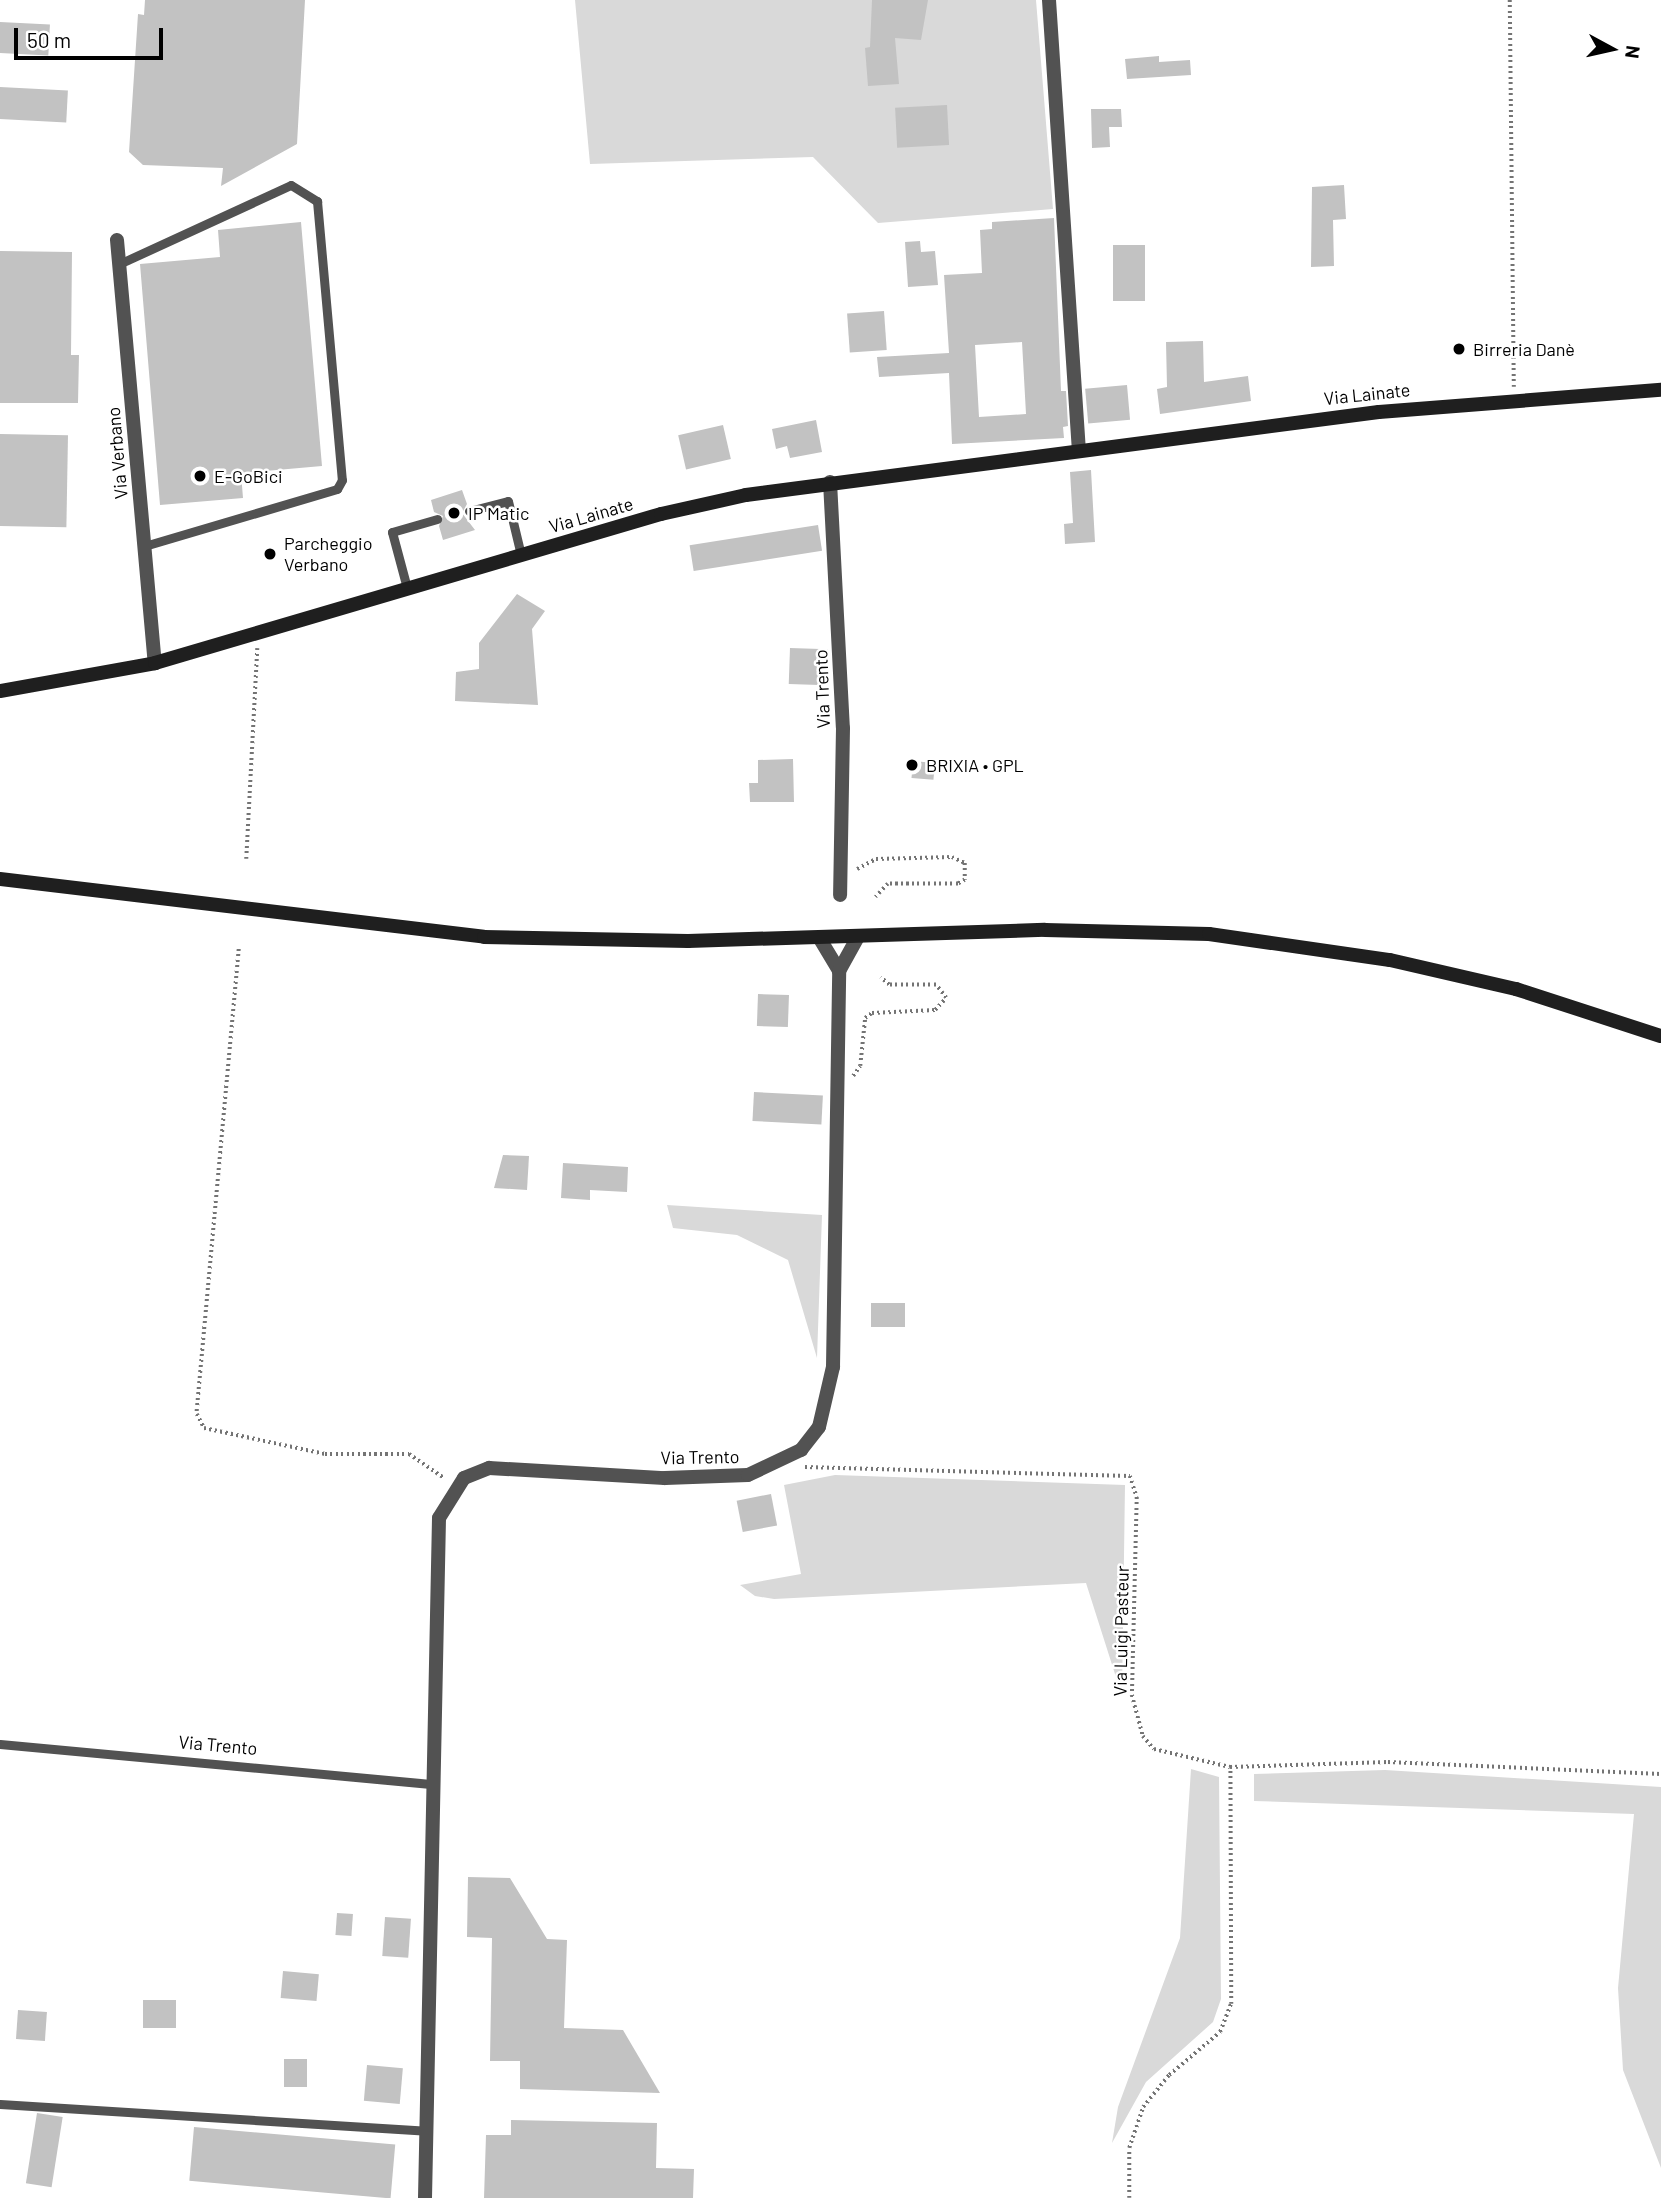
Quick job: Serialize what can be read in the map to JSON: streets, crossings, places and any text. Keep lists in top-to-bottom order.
{
  "streets": {
    "main road": ["Via Lainate"],
    "street": ["Via Verbano", "Via Trento"],
    "path": ["Via Luigi Pasteur"]
  },
  "crossings": [
    ["Via Lainate", "Via Verbano"],
    ["Via Lainate", "Via Trento"],
    ["Via Trento", "Via Luigi Pasteur"]
  ],
  "places": [
    "Birreria Danè",
    "E-GoBici",
    "IP Matic",
    "Parcheggio Verbano",
    "BRIXIA • GPL"
  ],
  "scale_bar": "50 m",
  "north": "right"
}
